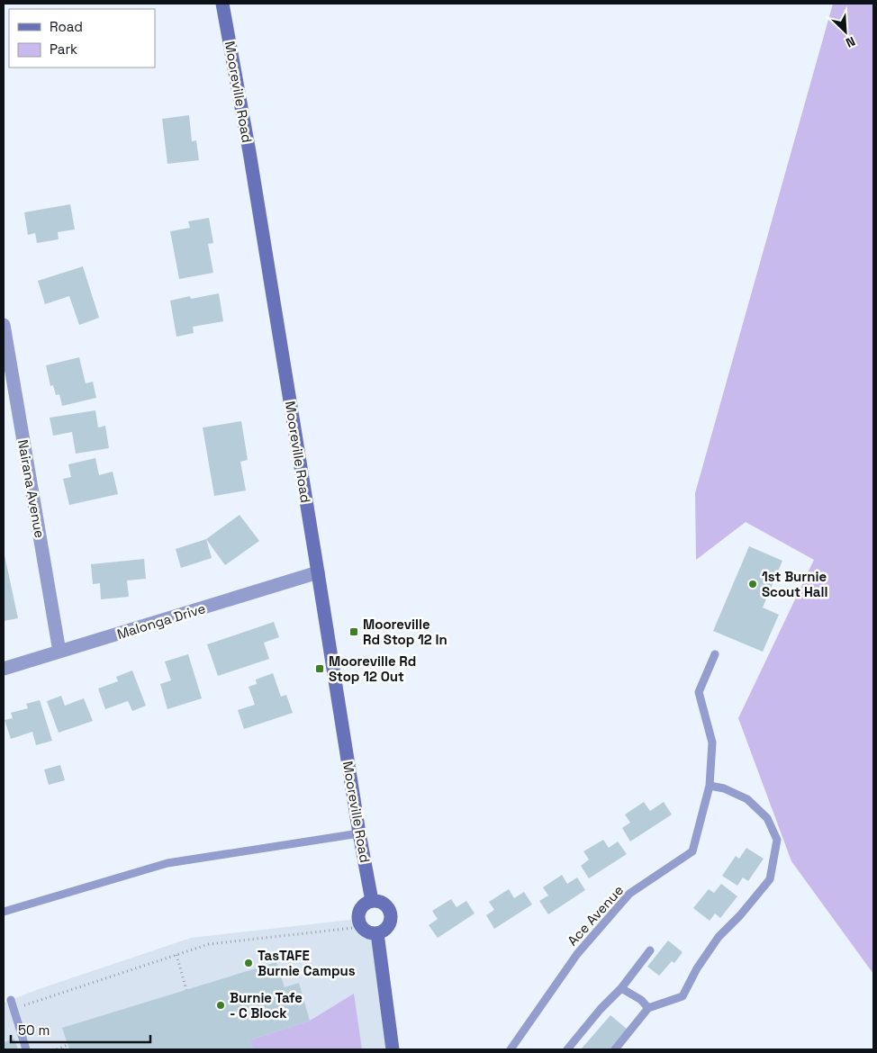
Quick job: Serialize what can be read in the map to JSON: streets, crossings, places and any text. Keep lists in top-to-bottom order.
{
  "streets": {
    "main road": ["Mooreville Road"],
    "street": ["Nairana Avenue", "Malonga Drive"],
    "lane": ["Ace Avenue"]
  },
  "crossings": [
    ["Mooreville Road", "Malonga Drive"],
    ["Nairana Avenue", "Malonga Drive"]
  ],
  "places": {
    "other": ["1st Burnie Scout Hall", "TasTAFE Burnie Campus", "Burnie Tafe - C Block"],
    "transit": ["Mooreville Rd Stop 12 In", "Mooreville Rd Stop 12 Out"]
  },
  "legend": ["Road", "Park"],
  "scale_bar": "50 m",
  "north": "bottom right"
}
